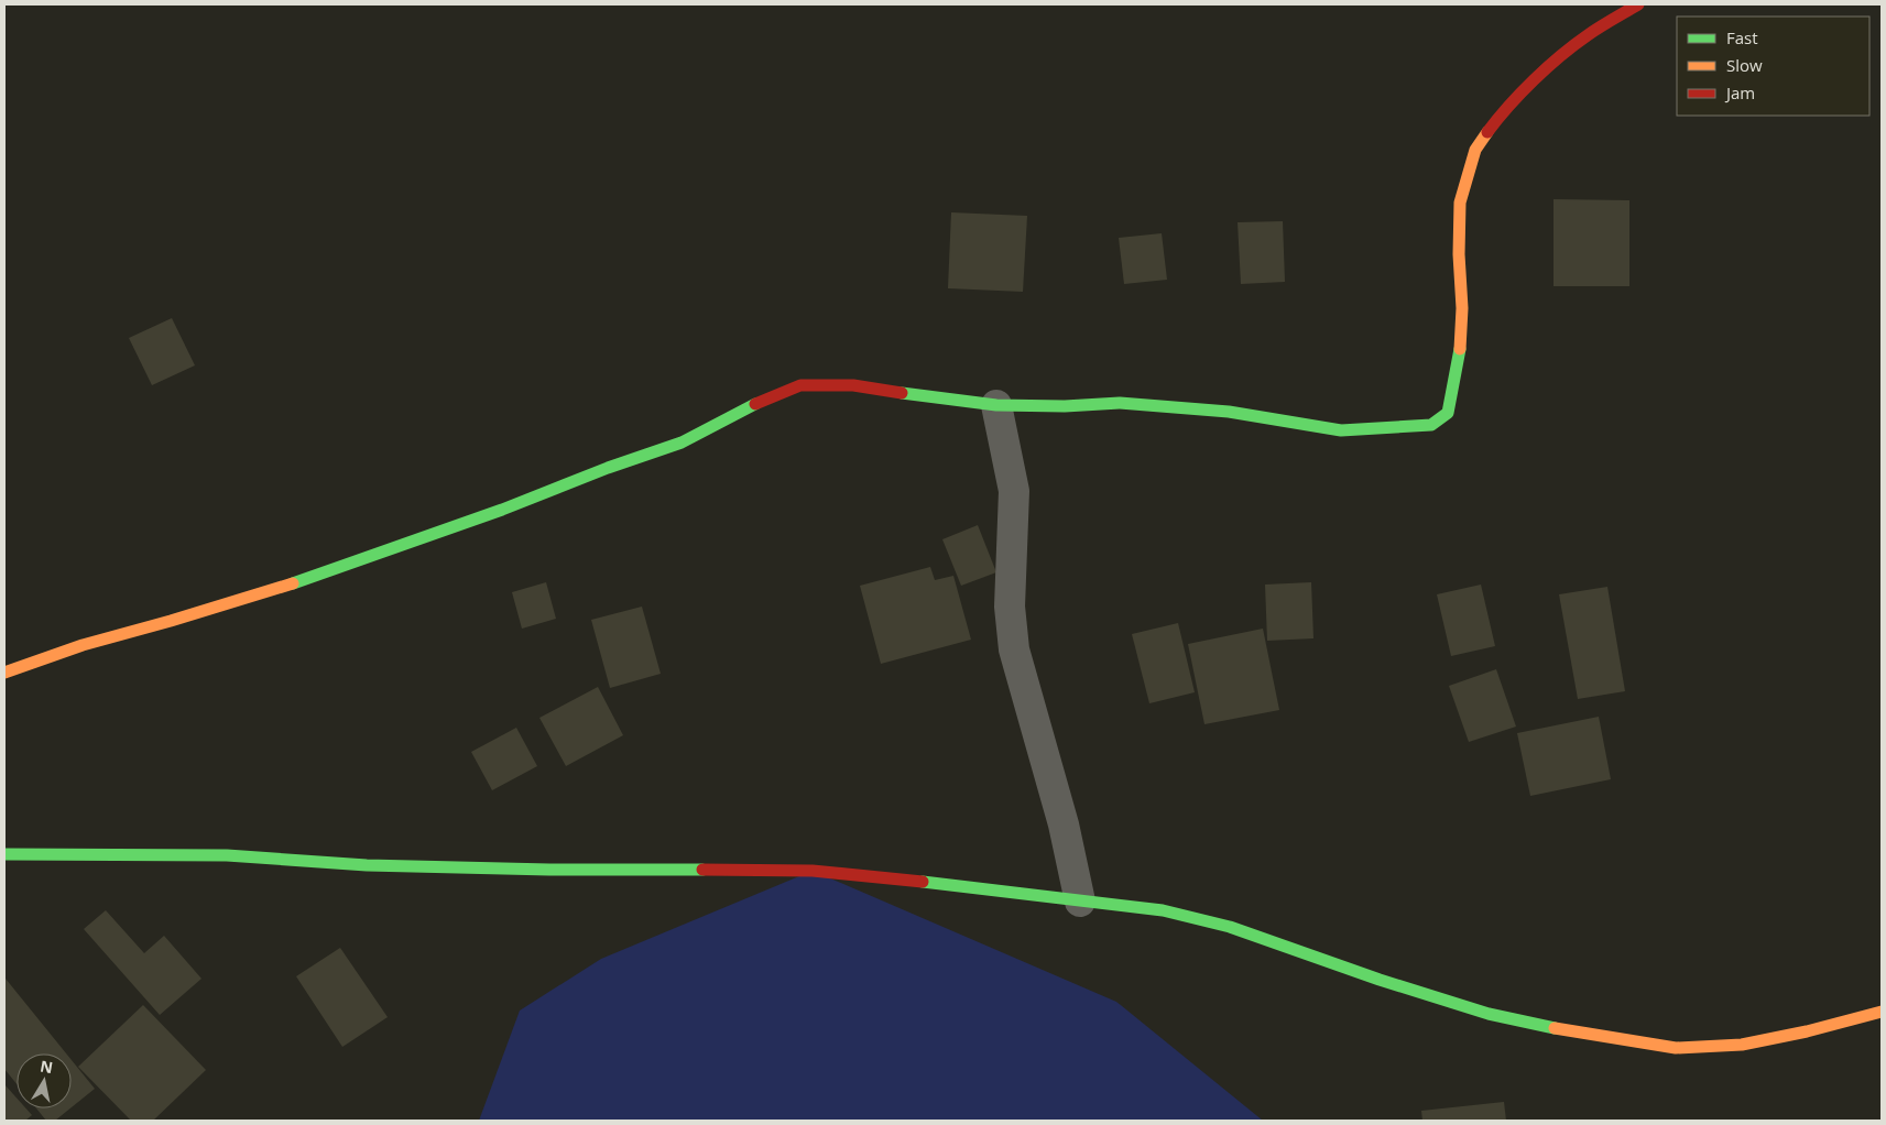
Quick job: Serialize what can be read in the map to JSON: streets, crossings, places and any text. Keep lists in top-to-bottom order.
{
  "legend": ["Fast", "Slow", "Jam"],
  "north": "top"
}
